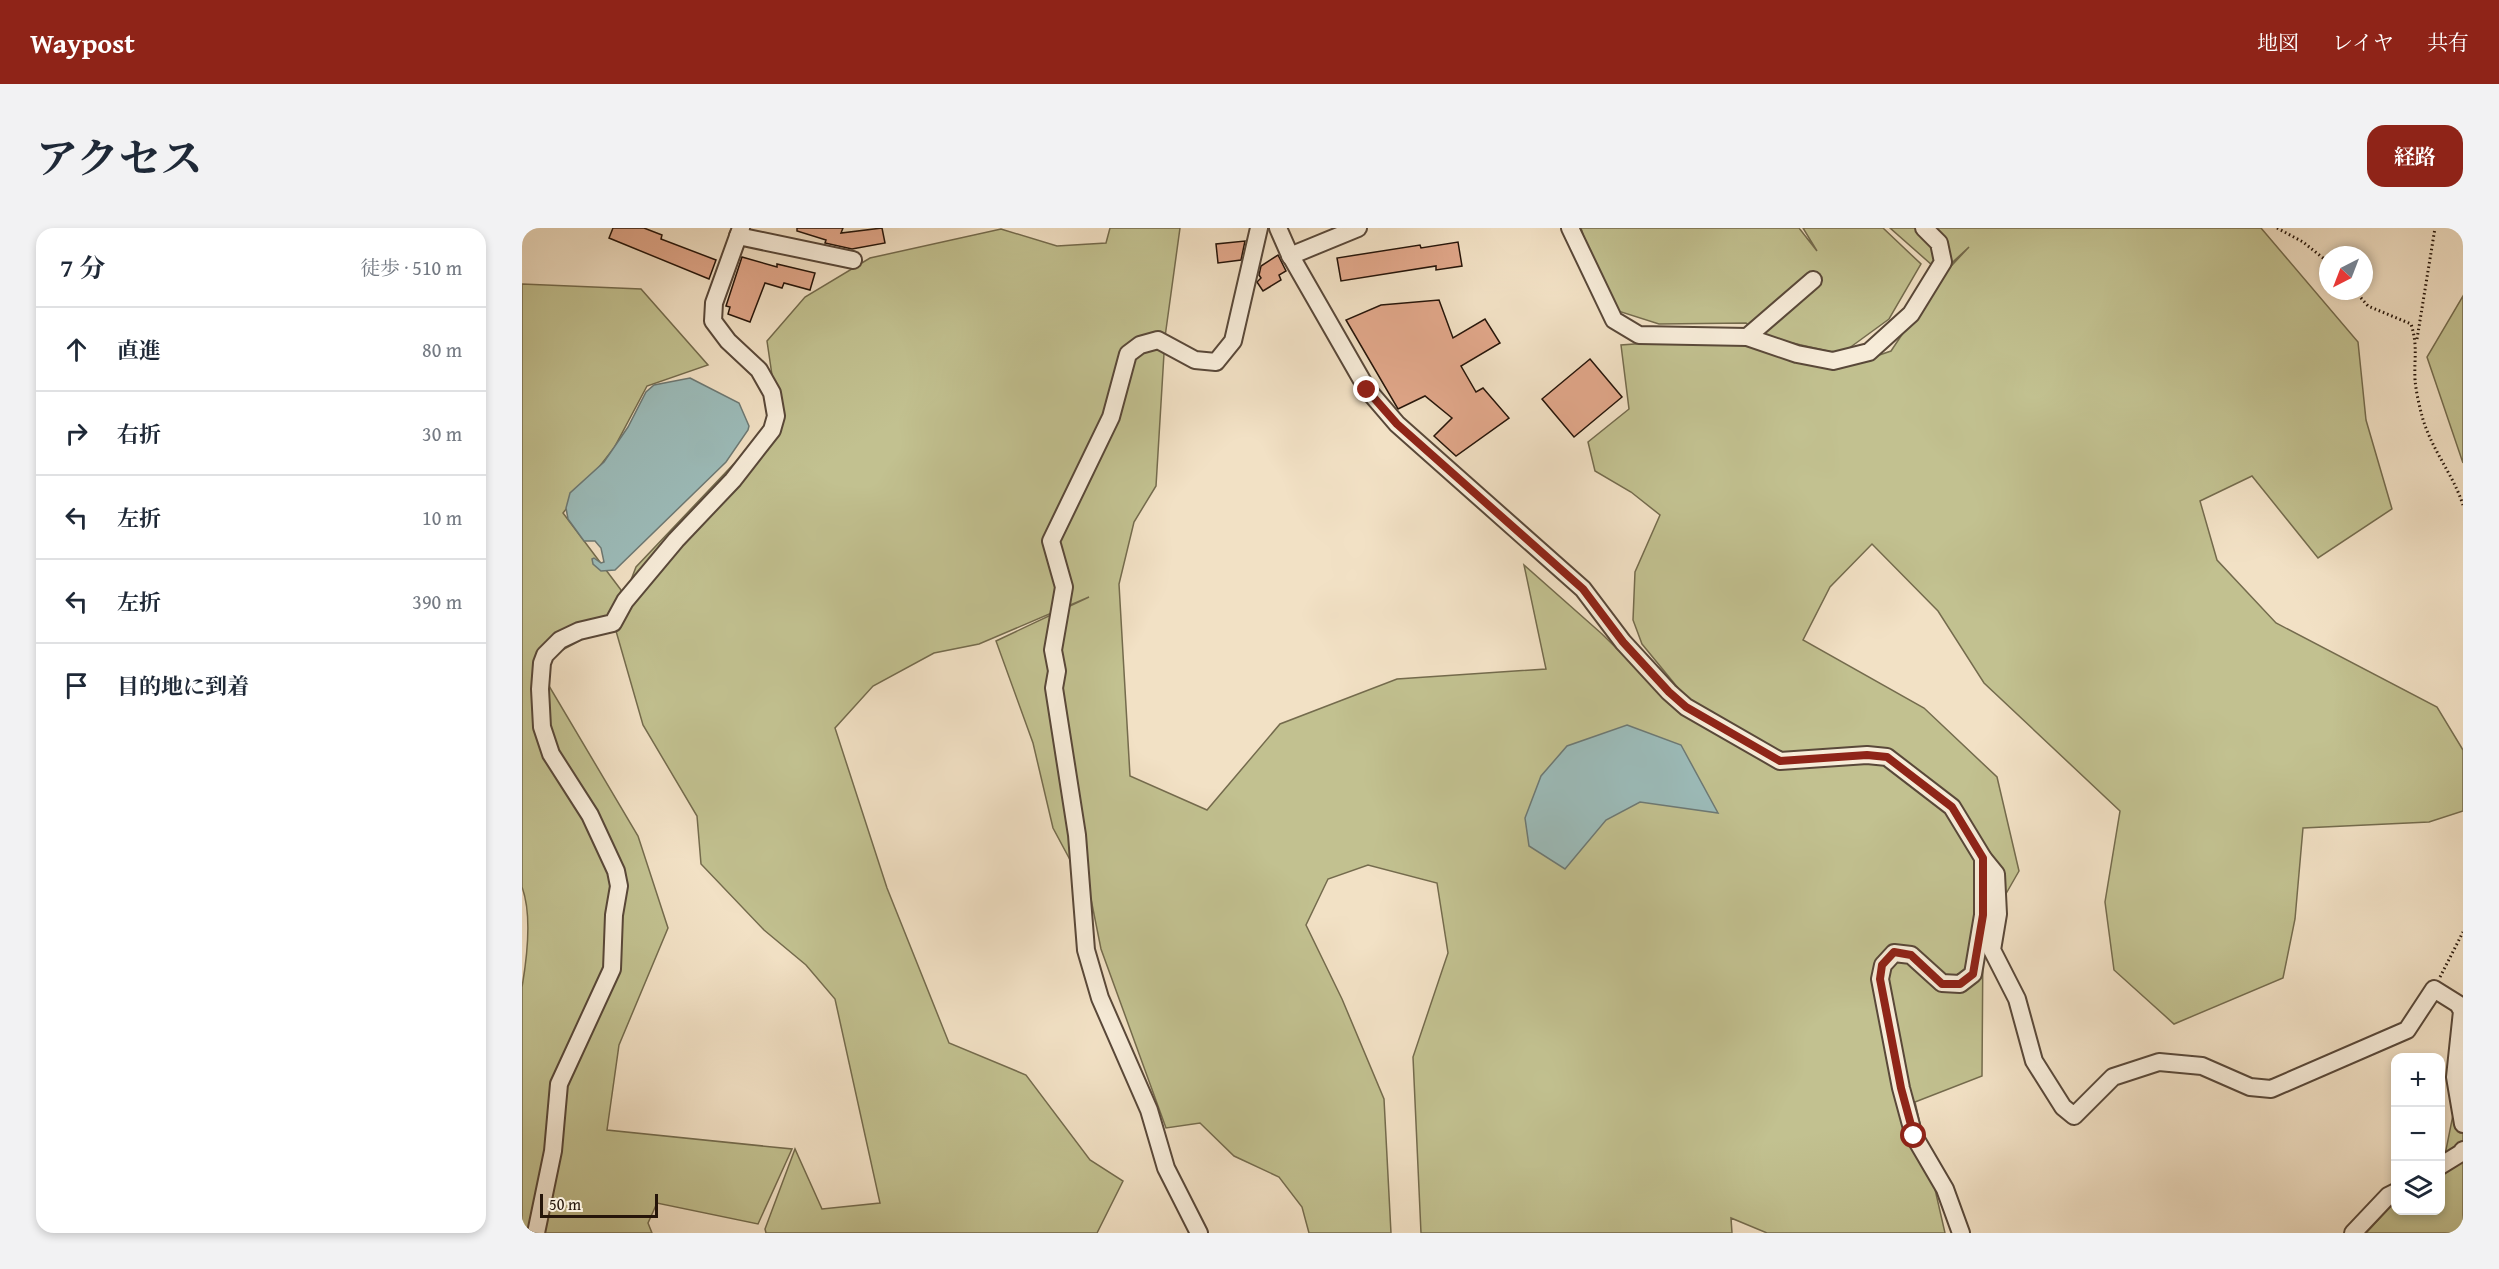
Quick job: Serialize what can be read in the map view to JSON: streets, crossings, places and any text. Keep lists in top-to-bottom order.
{
  "scale_bar": "50 m",
  "north": "bottom left",
  "page": {
    "header": "Waypost",
    "nav": ["地図", "レイヤ", "共有"],
    "title": "アクセス",
    "buttons": "経路",
    "heading": ["7 分", "徒歩 · 510 m"],
    "list": [
      ["直進", "80 m"],
      ["右折", "30 m"],
      ["左折", "10 m"],
      ["左折", "390 m"],
      "目的地に到着"
    ],
    "map_buttons": ["+", "−"],
    "scale": "50 m"
  }
}
